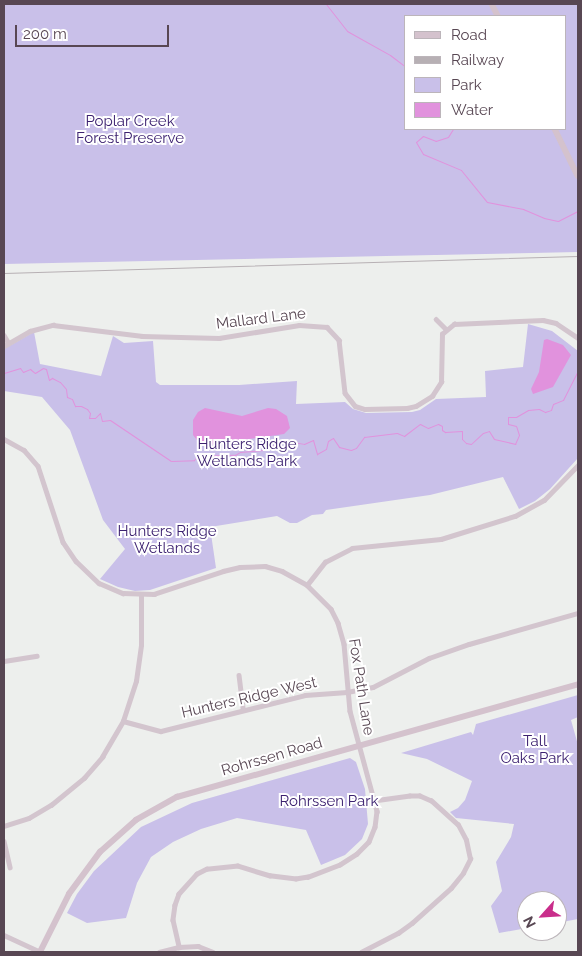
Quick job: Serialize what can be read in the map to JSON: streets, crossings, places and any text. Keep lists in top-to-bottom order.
{
  "streets": {
    "street": [
      "Mallard Lane",
      "Fox Path Lane",
      "Hunters Ridge West",
      "Rohrssen Road"
    ]
  },
  "crossings": [
    ["Fox Path Lane", "Hunters Ridge West"],
    ["Fox Path Lane", "Rohrssen Road"]
  ],
  "parks": [
    "Poplar Creek Forest Preserve",
    "Hunters Ridge Wetlands Park",
    "Hunters Ridge Wetlands",
    "Tall Oaks Park",
    "Rohrssen Park"
  ],
  "legend": [
    "Road",
    "Railway",
    "Park",
    "Water"
  ],
  "scale_bar": "200 m",
  "north": "bottom left"
}
